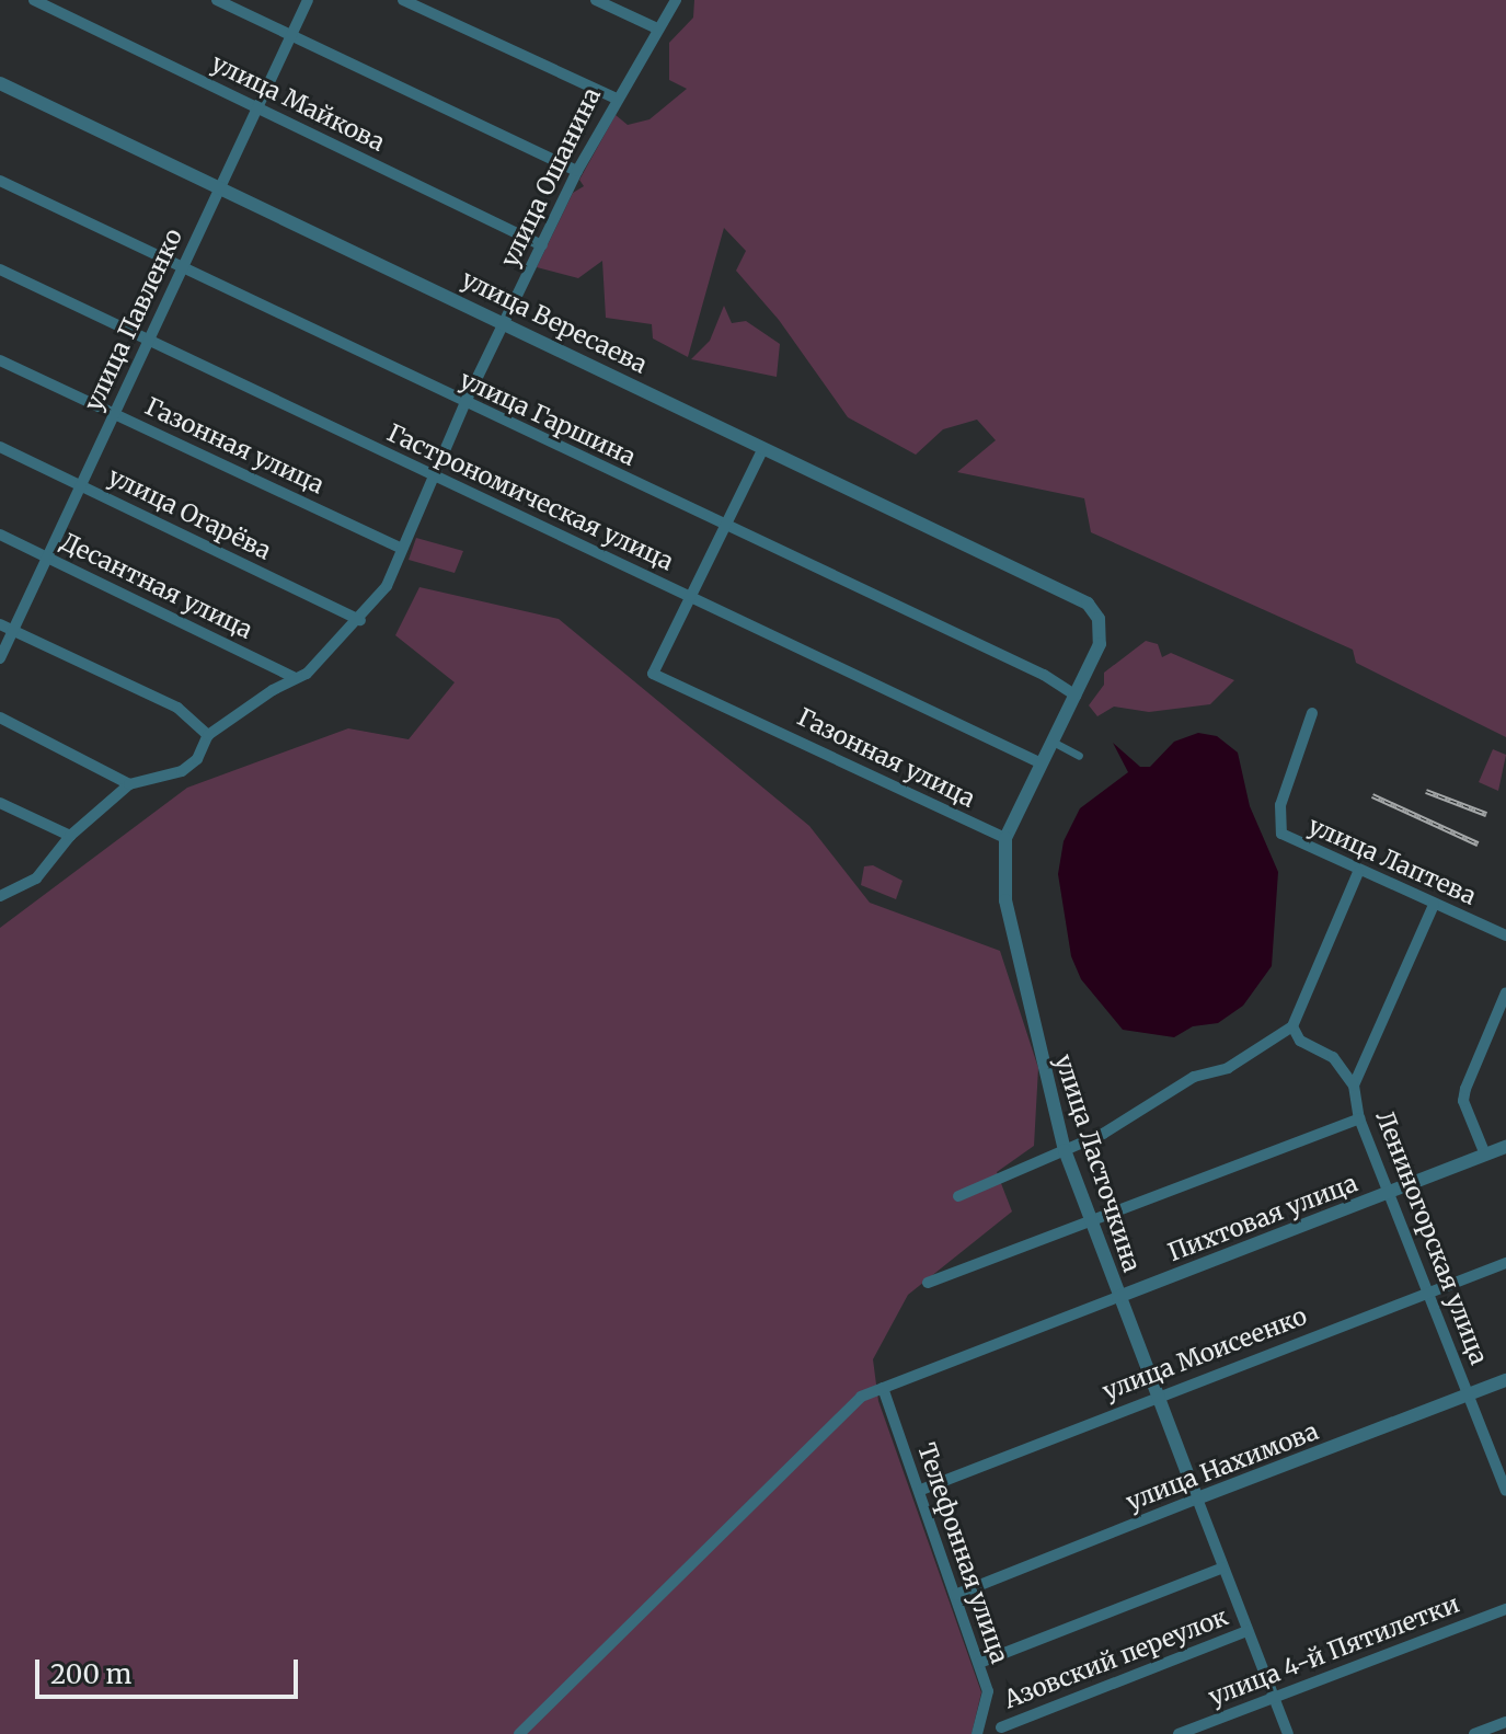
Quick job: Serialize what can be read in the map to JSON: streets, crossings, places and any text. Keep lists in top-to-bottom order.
{
  "streets": {
    "street": [
      "улица Майкова",
      "улица Ошанина",
      "улица Павленко",
      "улица Вересаева",
      "улица Гаршина",
      "Газонная улица",
      "Гастрономическая улица",
      "улица Огарёва",
      "Десантная улица",
      "улица Лаптева",
      "улица Ласточкина",
      "Пихтовая улица",
      "Лениногорская улица",
      "улица Моисеенко",
      "улица Нахимова",
      "Телефонная улица",
      "улица 4-й Пятилетки",
      "Азовский переулок"
    ]
  },
  "crossings": [
    ["улица Майкова", "улица Ошанина"],
    ["улица Майкова", "улица Павленко"],
    ["улица Ошанина", "улица Вересаева"],
    ["улица Ошанина", "улица Гаршина"],
    ["улица Ошанина", "Газонная улица"],
    ["улица Ошанина", "Гастрономическая улица"],
    ["улица Ошанина", "улица Огарёва"],
    ["улица Ошанина", "Десантная улица"],
    ["улица Павленко", "улица Вересаева"],
    ["улица Павленко", "улица Гаршина"],
    ["улица Павленко", "Газонная улица"],
    ["улица Павленко", "Гастрономическая улица"],
    ["улица Павленко", "улица Огарёва"],
    ["улица Павленко", "Десантная улица"],
    ["улица Вересаева", "улица Ласточкина"],
    ["улица Гаршина", "улица Ласточкина"],
    ["Газонная улица", "Гастрономическая улица"],
    ["Газонная улица", "улица Ласточкина"],
    ["Гастрономическая улица", "улица Ласточкина"],
    ["улица Ласточкина", "Пихтовая улица"],
    ["улица Ласточкина", "улица Моисеенко"],
    ["улица Ласточкина", "улица Нахимова"],
    ["улица Ласточкина", "улица 4-й Пятилетки"],
    ["улица Ласточкина", "Азовский переулок"],
    ["Пихтовая улица", "Лениногорская улица"],
    ["Пихтовая улица", "Телефонная улица"],
    ["Лениногорская улица", "улица Моисеенко"],
    ["Лениногорская улица", "улица Нахимова"],
    ["улица Моисеенко", "Телефонная улица"],
    ["улица Нахимова", "Телефонная улица"]
  ],
  "scale_bar": "200 m"
}
